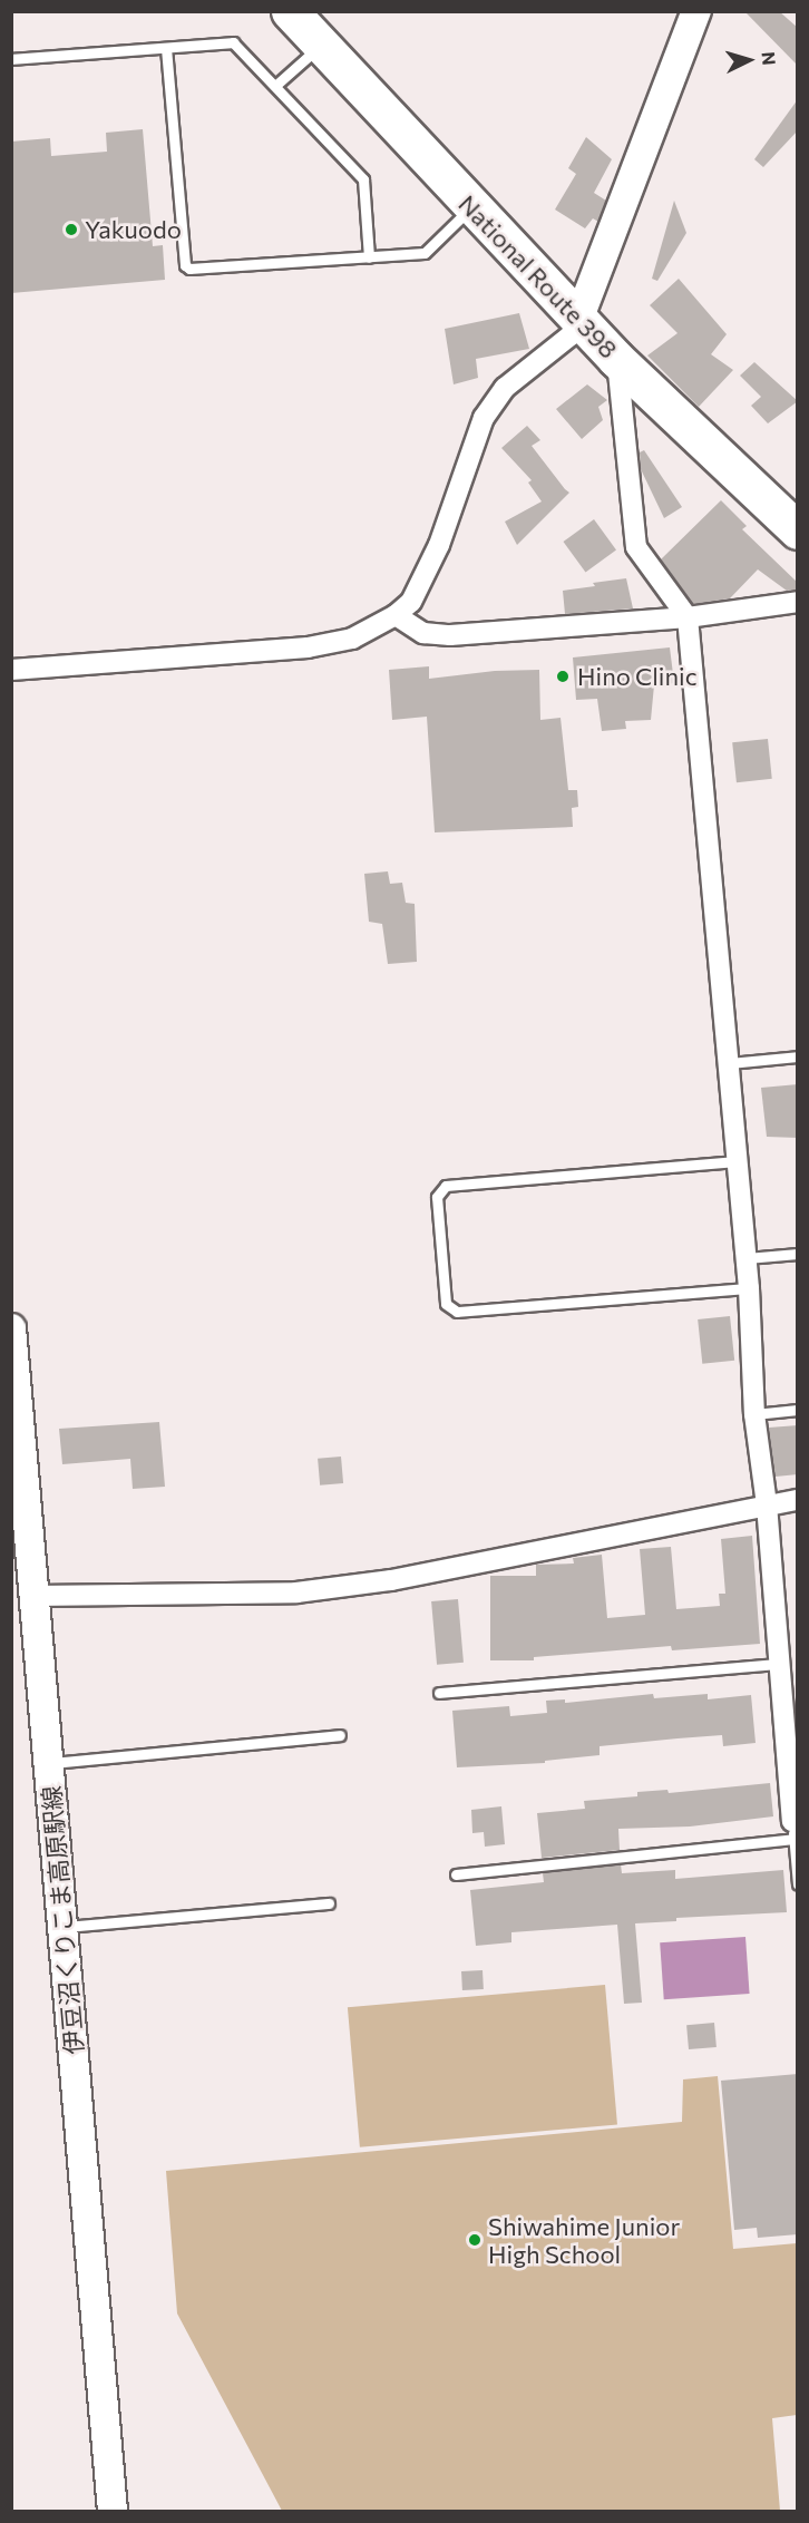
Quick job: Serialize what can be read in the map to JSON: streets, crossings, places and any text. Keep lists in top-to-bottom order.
{
  "streets": {
    "highway": ["National Route 398"],
    "main road": ["伊豆沼くりこま高原駅線"]
  },
  "places": ["Yakuodo", "Hino Clinic", "Shiwahime Junior High School"],
  "north": "right"
}
